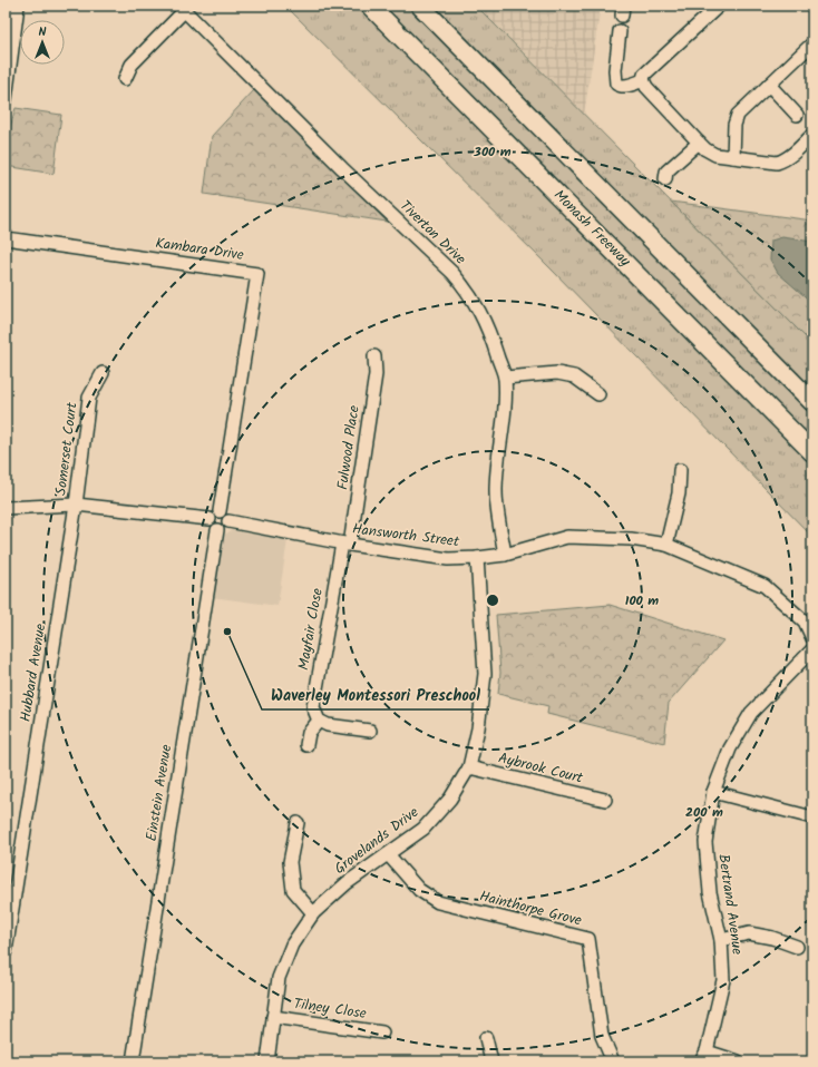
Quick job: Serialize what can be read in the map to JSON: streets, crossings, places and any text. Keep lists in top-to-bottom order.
{
  "streets": {
    "highway": ["Monash Freeway"],
    "street": [
      "Tiverton Drive",
      "Kambara Drive",
      "Fulwood Place",
      "Somerset Court",
      "Hansworth Street",
      "Mayfair Close",
      "Hubbard Avenue",
      "Aybrook Court",
      "Einstein Avenue",
      "Grovelands Drive",
      "Bertrand Avenue",
      "Hainthorpe Grove",
      "Tilney Close"
    ]
  },
  "crossings": [
    ["Tiverton Drive", "Hansworth Street"],
    ["Kambara Drive", "Hansworth Street"],
    ["Kambara Drive", "Einstein Avenue"],
    ["Fulwood Place", "Hansworth Street"],
    ["Fulwood Place", "Mayfair Close"],
    ["Somerset Court", "Hubbard Avenue"],
    ["Hansworth Street", "Mayfair Close"],
    ["Hansworth Street", "Einstein Avenue"],
    ["Hansworth Street", "Grovelands Drive"],
    ["Aybrook Court", "Grovelands Drive"],
    ["Grovelands Drive", "Hainthorpe Grove"],
    ["Grovelands Drive", "Tilney Close"]
  ],
  "places": ["Waverley Montessori Preschool"],
  "north": "top",
  "rings": ["300 m", "100 m", "200 m"]
}
